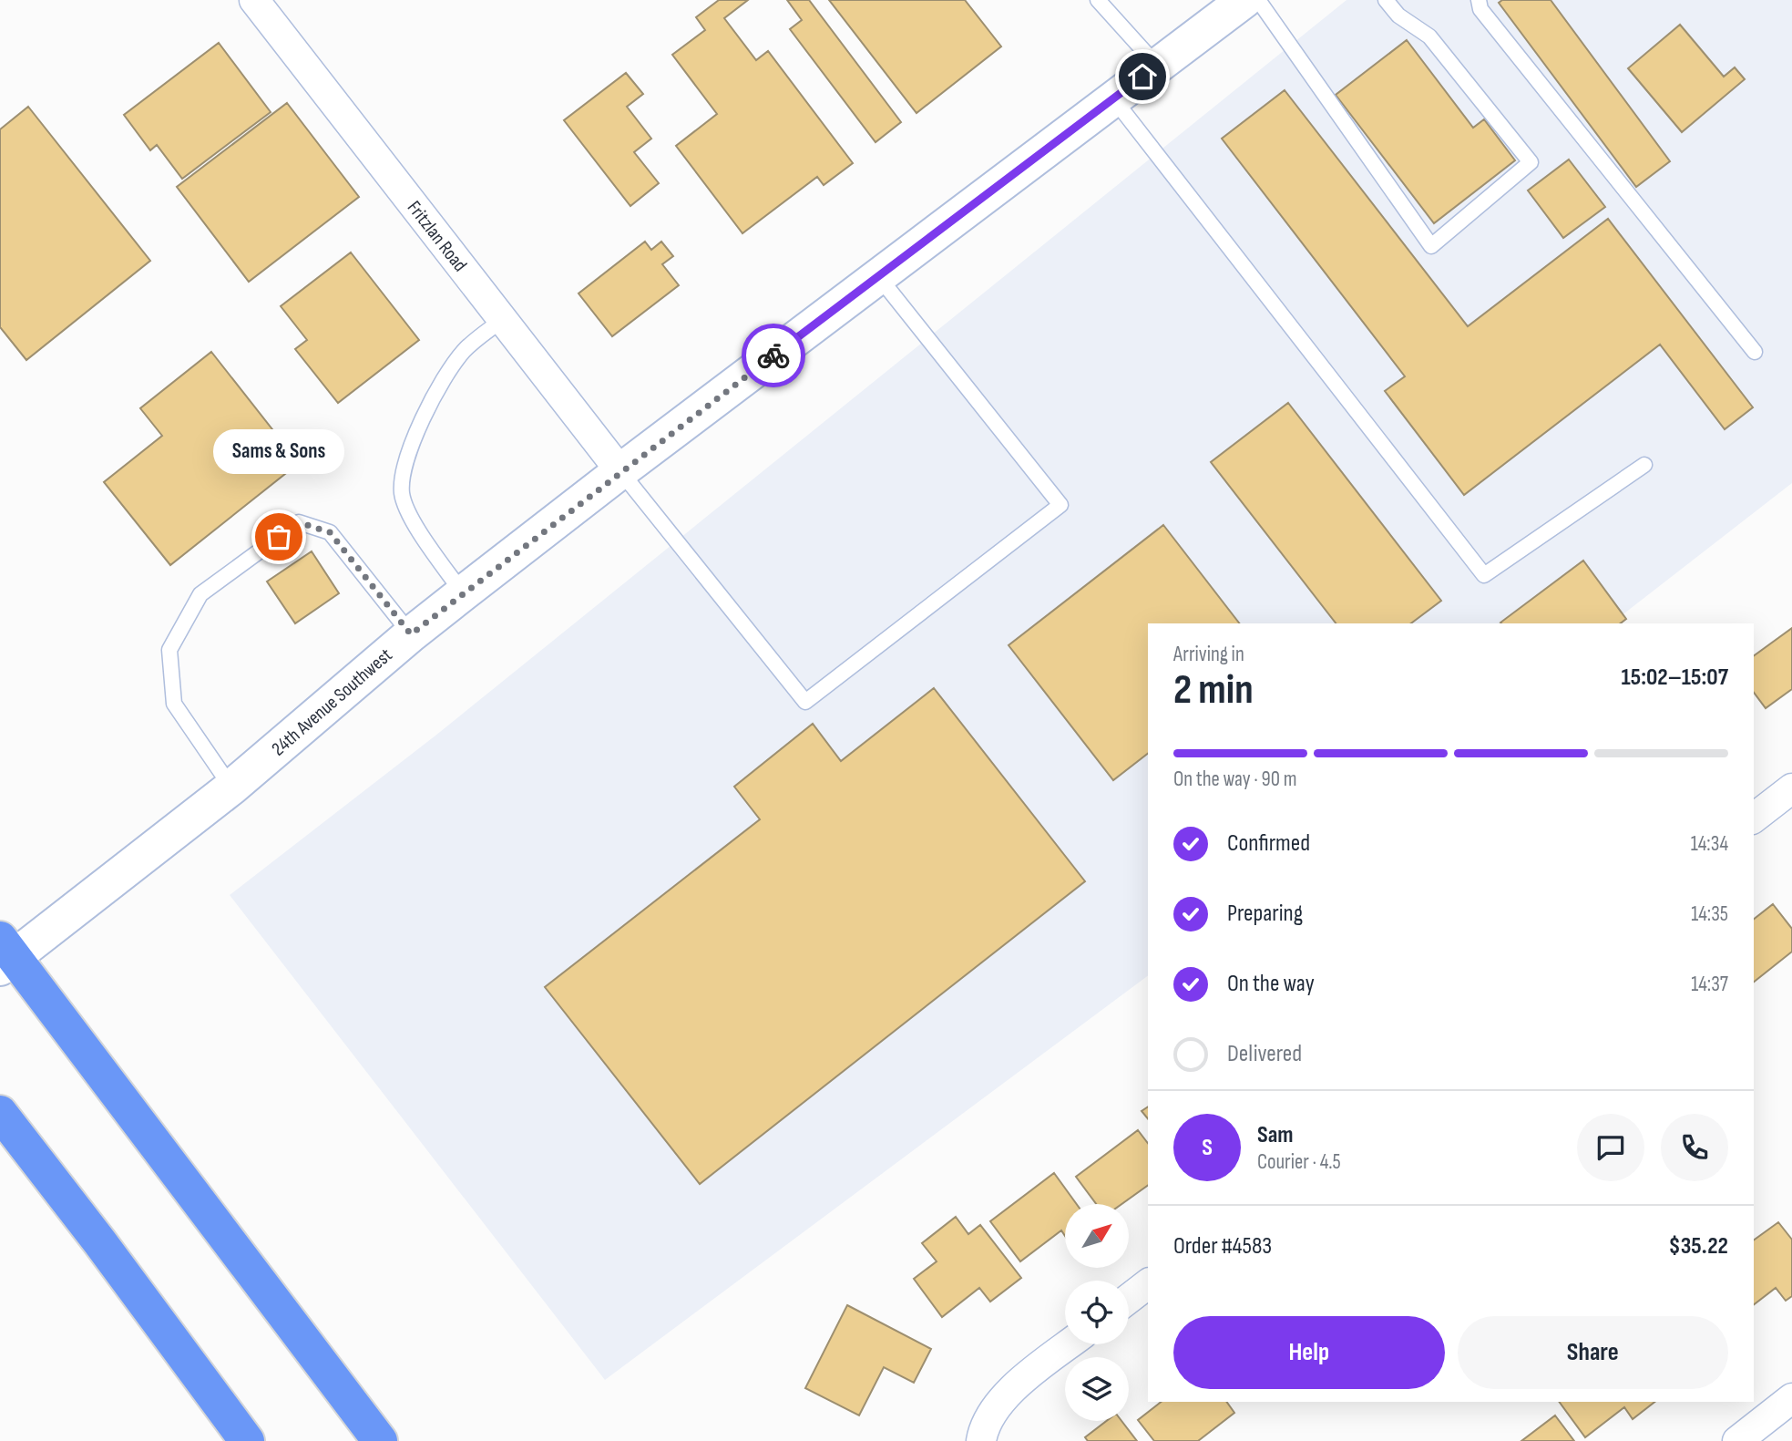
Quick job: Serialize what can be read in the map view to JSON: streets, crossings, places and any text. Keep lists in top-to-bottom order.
{
  "streets": {
    "main road": ["24th Avenue Southwest"],
    "street": ["Fritzlan Road"]
  },
  "crossings": [
    ["Fritzlan Road", "24th Avenue Southwest"]
  ],
  "places": ["Sams & Sons"],
  "north": "top right",
  "page": {
    "bubble": "Sams & Sons",
    "heading": ["2 min", "Arriving in", "15:02–15:07"],
    "panel": [
      "Sam",
      "Courier · 4.5",
      "Order #4583",
      "$35.22"
    ],
    "bar": "On the way · 90 m",
    "list": [
      ["Confirmed", "14:34"],
      ["Preparing", "14:35"],
      ["On the way", "14:37"],
      "Delivered"
    ],
    "round": "S",
    "buttons": ["Help", "Share"]
  }
}
